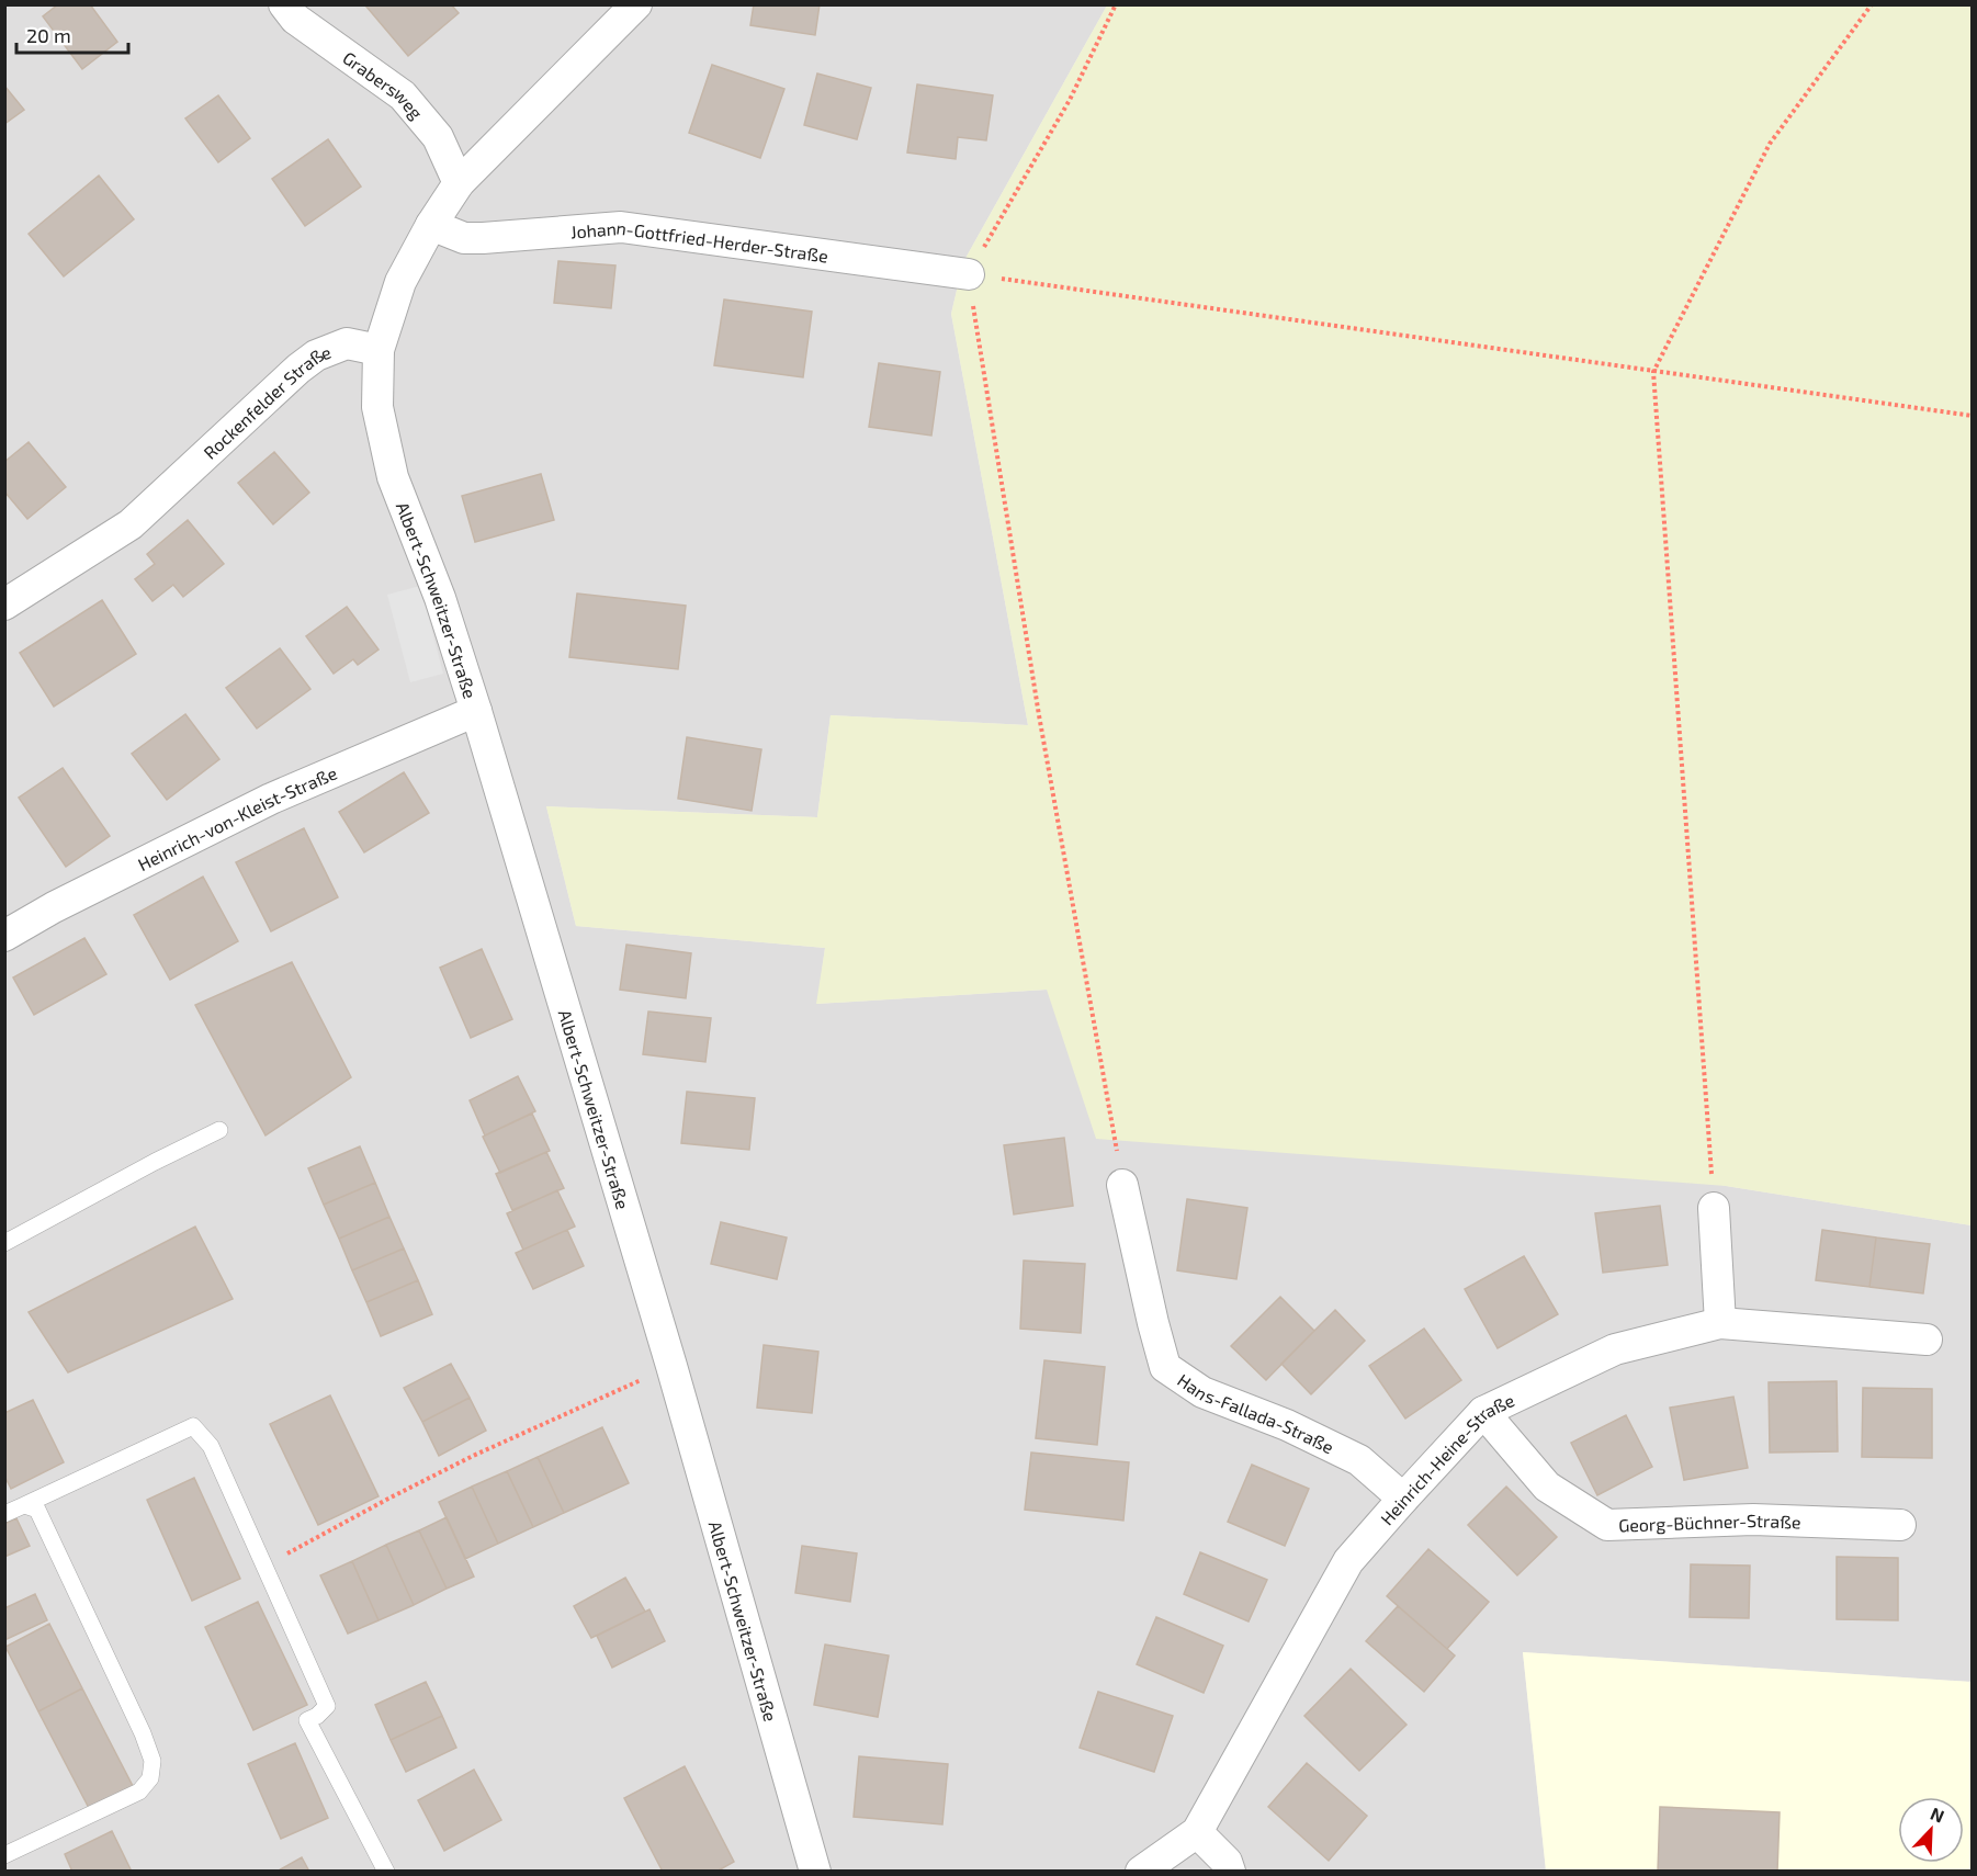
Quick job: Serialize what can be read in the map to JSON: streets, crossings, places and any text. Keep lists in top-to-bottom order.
{
  "streets": {
    "street": [
      "Grabersweg",
      "Johann-Gottfried-Herder-Straße",
      "Rockenfelder Straße",
      "Albert-Schweitzer-Straße",
      "Heinrich-von-Kleist-Straße",
      "Hans-Fallada-Straße",
      "Heinrich-Heine-Straße",
      "Georg-Büchner-Straße"
    ]
  },
  "crossings": [
    ["Rockenfelder Straße", "Albert-Schweitzer-Straße"],
    ["Albert-Schweitzer-Straße", "Heinrich-von-Kleist-Straße"],
    ["Hans-Fallada-Straße", "Heinrich-Heine-Straße"],
    ["Heinrich-Heine-Straße", "Georg-Büchner-Straße"]
  ],
  "scale_bar": "20 m",
  "north": "top right"
}
